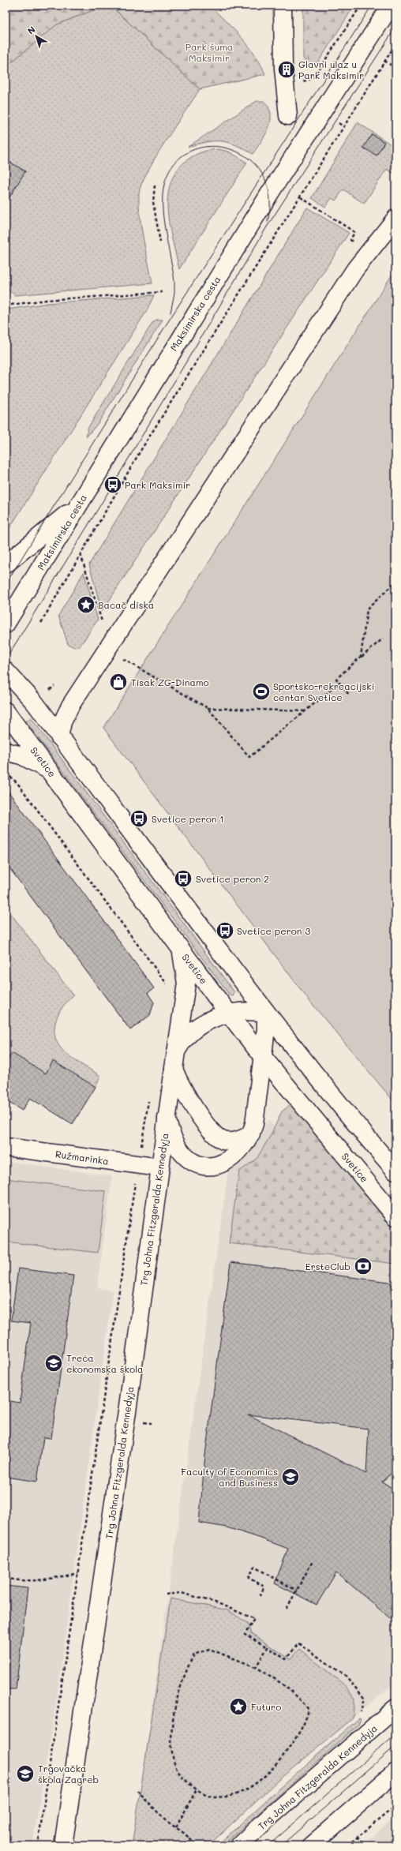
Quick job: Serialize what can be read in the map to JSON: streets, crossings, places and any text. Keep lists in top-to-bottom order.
{
  "streets": {
    "main road": [
      "Maksimirska cesta",
      "Svetice",
      "Ružmarinka",
      "Trg Johna Fitzgeralda Kennedyja"
    ]
  },
  "crossings": [
    ["Svetice", "Trg Johna Fitzgeralda Kennedyja"],
    ["Ružmarinka", "Trg Johna Fitzgeralda Kennedyja"]
  ],
  "parks": ["Park šuma Maksimir"],
  "places": {
    "building": ["Glavni ulaz u Park Maksimir"],
    "bus stop": [
      "Park Maksimir",
      "Svetice peron 1",
      "Svetice peron 2",
      "Svetice peron 3"
    ],
    "place": ["Bacač diska", "Futuro"],
    "shop": ["Tisak ZG-Dinamo"],
    "sports": ["Sportsko-rekreacijski centar Svetice"],
    "bank": ["ErsteClub"],
    "school or university": ["Treća ekonomska škola", "Faculty of Economics and Business", "Trgovačka škola Zagreb"]
  },
  "north": "top left"
}
